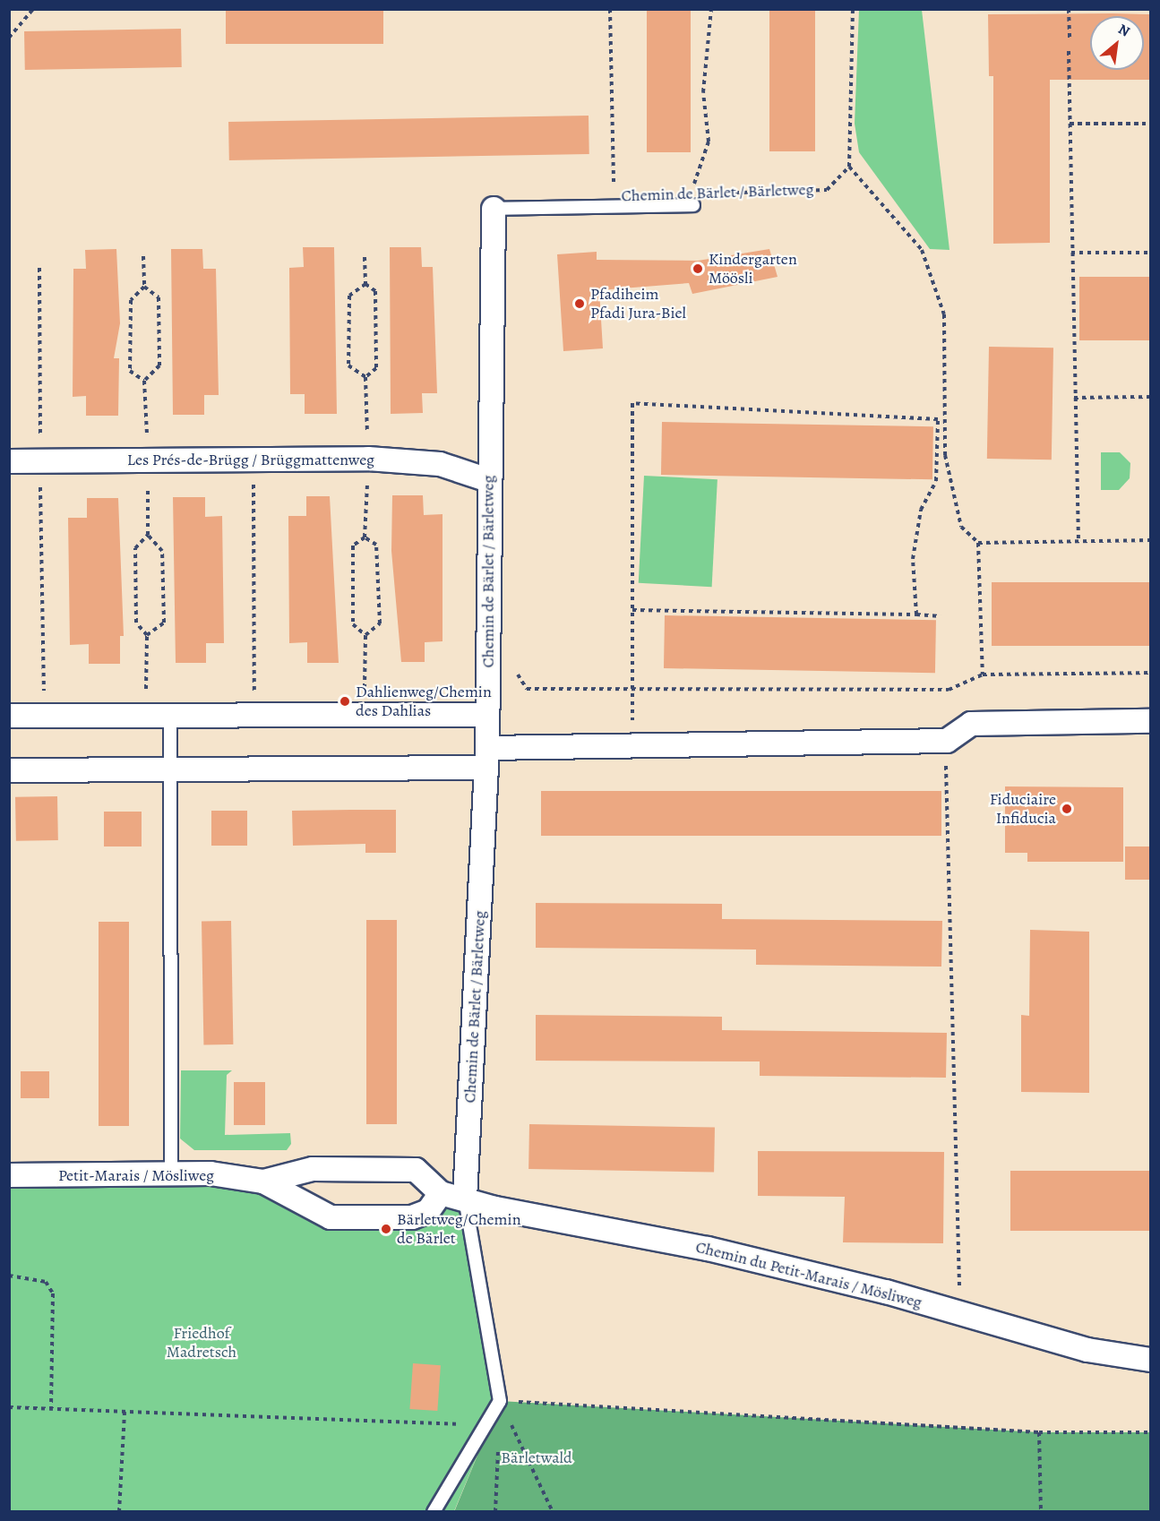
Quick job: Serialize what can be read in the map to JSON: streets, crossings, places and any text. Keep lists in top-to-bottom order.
{
  "streets": {
    "street": [
      "Chemin de Bärlet / Bärletweg",
      "Les Prés-de-Brügg / Brüggmattenweg",
      "Petit-Marais / Mösliweg",
      "Chemin du Petit-Marais / Mösliweg"
    ]
  },
  "crossings": [
    ["Chemin de Bärlet / Bärletweg", "Les Prés-de-Brügg / Brüggmattenweg"],
    ["Chemin de Bärlet / Bärletweg", "Chemin du Petit-Marais / Mösliweg"]
  ],
  "parks": ["Friedhof Madretsch", "Bärletwald"],
  "places": [
    "Kindergarten Möösli",
    "Pfadiheim Pfadi Jura-Biel",
    "Dahlienweg/Chemin des Dahlias",
    "Fiduciaire Infiducia",
    "Bärletweg/Chemin de Bärlet"
  ],
  "north": "top right"
}
